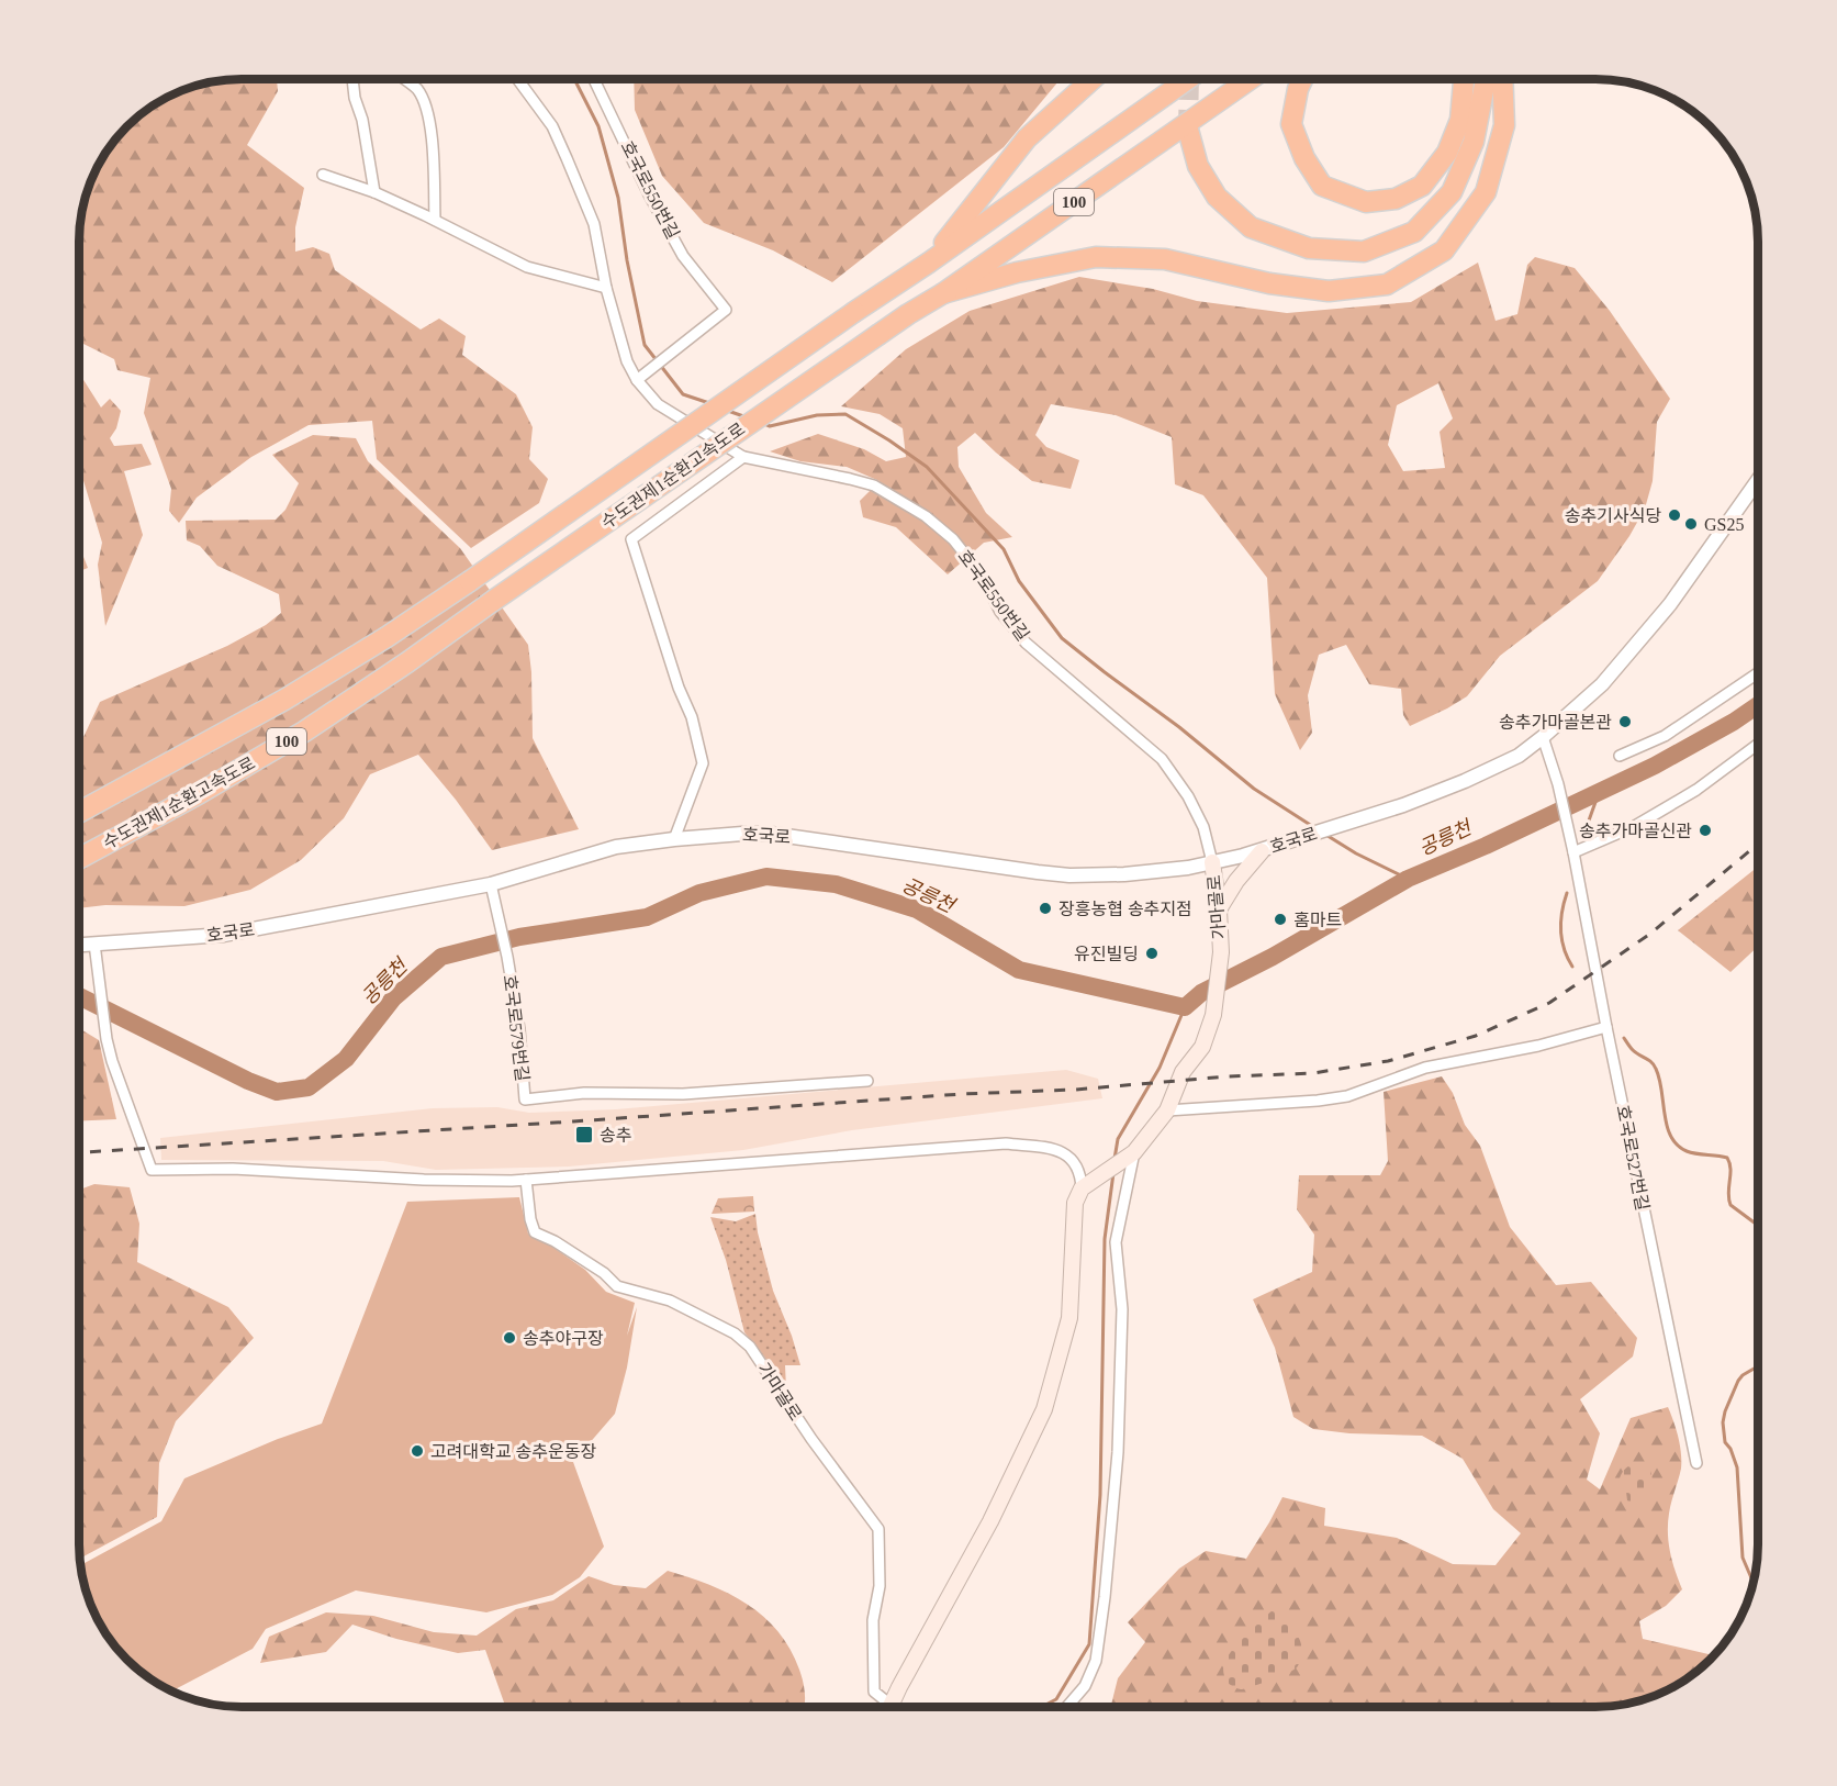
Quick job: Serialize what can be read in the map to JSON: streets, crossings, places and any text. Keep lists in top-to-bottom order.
{
  "streets": {
    "highway": ["100", "수도권제1순환고속도로"],
    "main road": ["가마골로"],
    "street": [
      "호국로550번길",
      "호국로",
      "호국로579번길",
      "호국로527번길"
    ]
  },
  "crossings": [
    ["호국로550번길", "호국로"],
    ["호국로550번길", "가마골로"],
    ["호국로", "가마골로"],
    ["호국로", "호국로579번길"],
    ["호국로", "호국로527번길"]
  ],
  "water": ["공릉천"],
  "places": {
    "other": [
      "송추기사식당",
      "GS25",
      "송추가마골본관",
      "송추가마골신관",
      "장흥농협 송추지점",
      "홈마트",
      "유진빌딩",
      "송추야구장",
      "고려대학교 송추운동장"
    ],
    "transit": ["송추"]
  }
}
